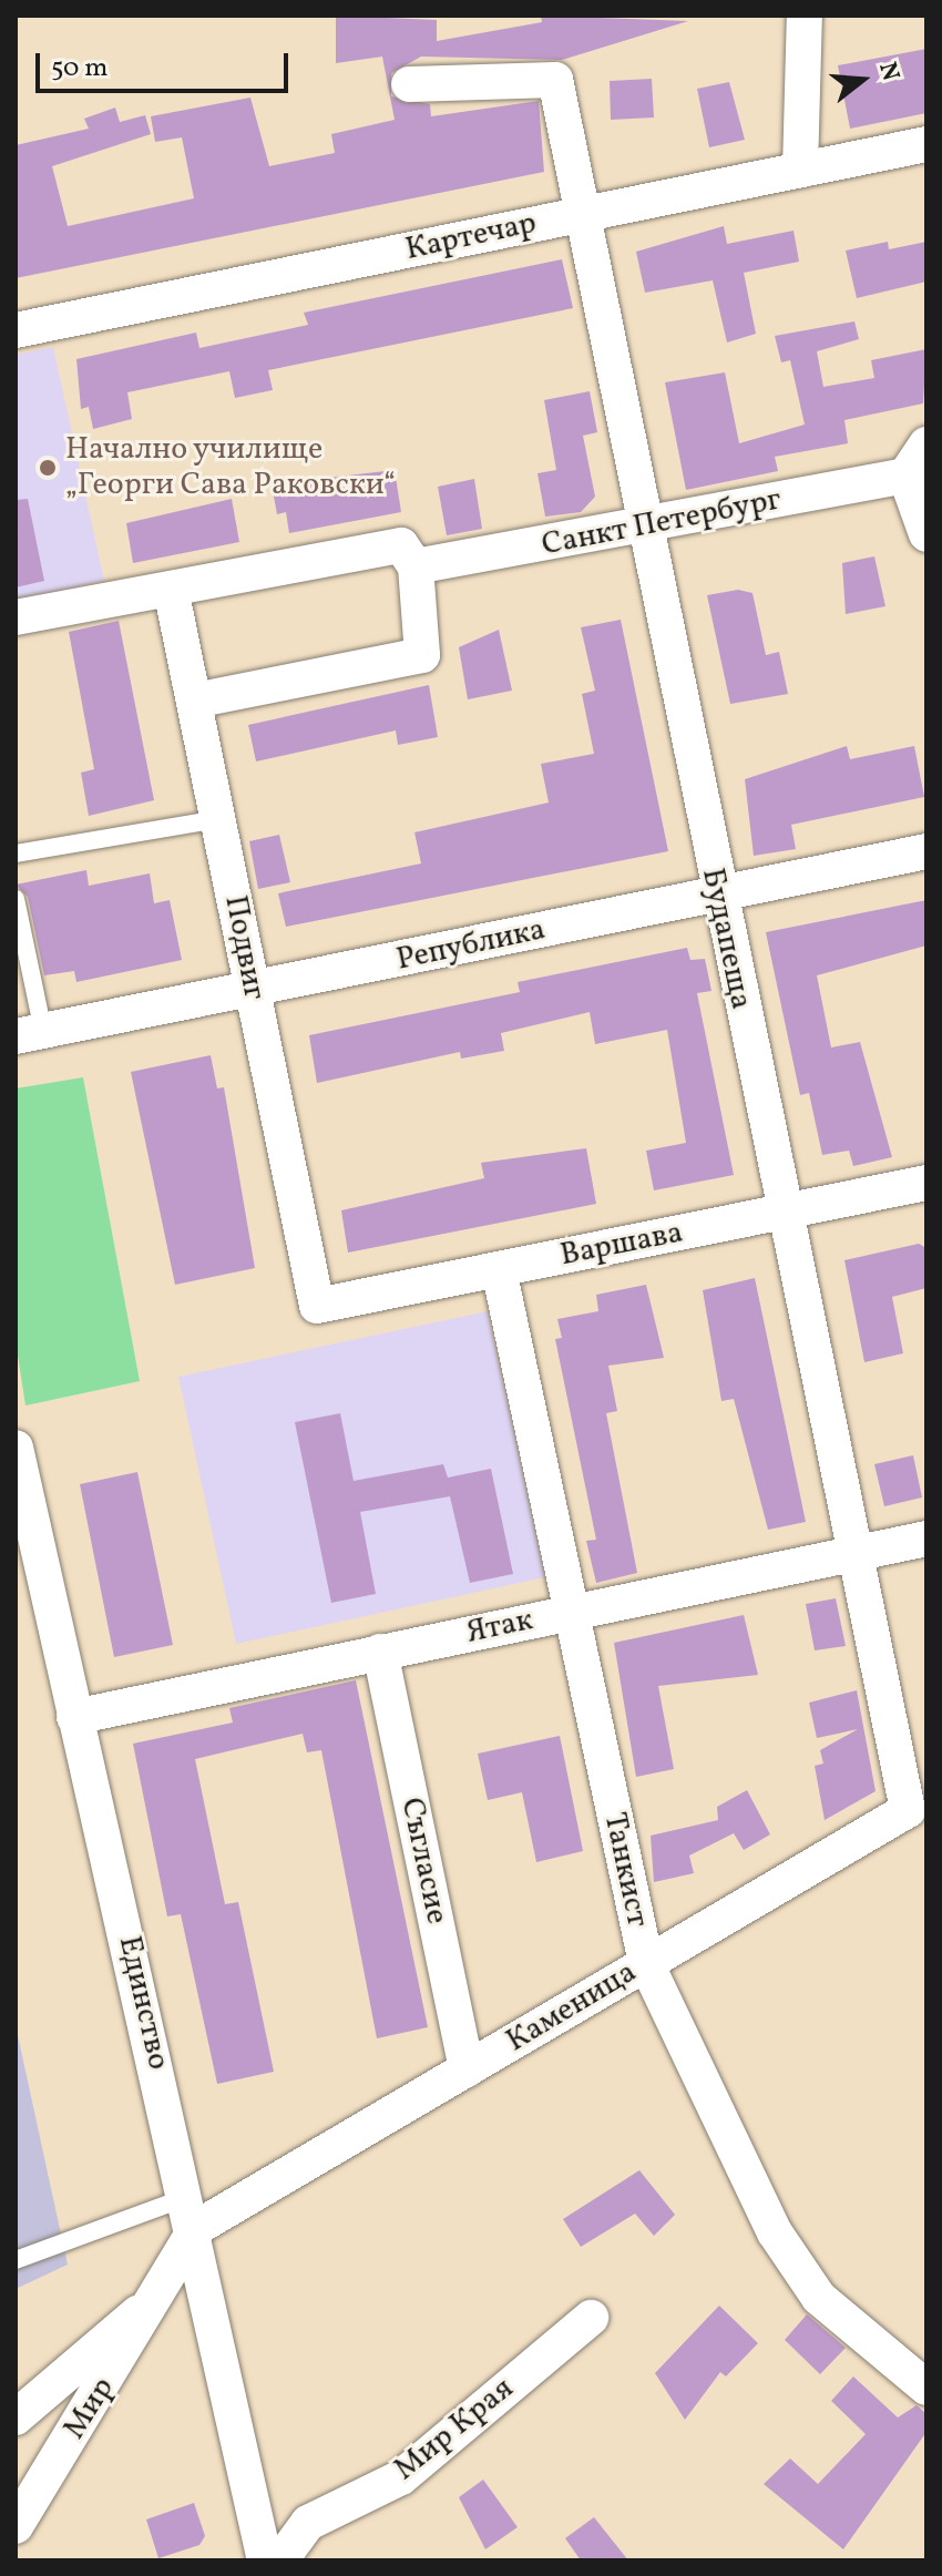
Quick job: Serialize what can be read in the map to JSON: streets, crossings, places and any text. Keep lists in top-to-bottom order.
{
  "streets": {
    "street": [
      "Картечар",
      "Санкт Петербург",
      "Будапеща",
      "Република",
      "Подвиг",
      "Варшава",
      "Ятак",
      "Съгласие",
      "Танкист",
      "Единство",
      "Каменица",
      "Мир",
      "Мир Края"
    ]
  },
  "crossings": [
    ["Картечар", "Будапеща"],
    ["Санкт Петербург", "Будапеща"],
    ["Будапеща", "Република"],
    ["Будапеща", "Варшава"],
    ["Будапеща", "Ятак"],
    ["Будапеща", "Каменица"],
    ["Република", "Подвиг"],
    ["Подвиг", "Варшава"],
    ["Варшава", "Танкист"],
    ["Ятак", "Съгласие"],
    ["Ятак", "Танкист"],
    ["Ятак", "Единство"],
    ["Съгласие", "Каменица"],
    ["Танкист", "Каменица"],
    ["Единство", "Каменица"],
    ["Единство", "Мир"],
    ["Каменица", "Мир"]
  ],
  "places": ["Начално училище „Георги Сава Раковски“"],
  "scale_bar": "50 m",
  "north": "right"
}
